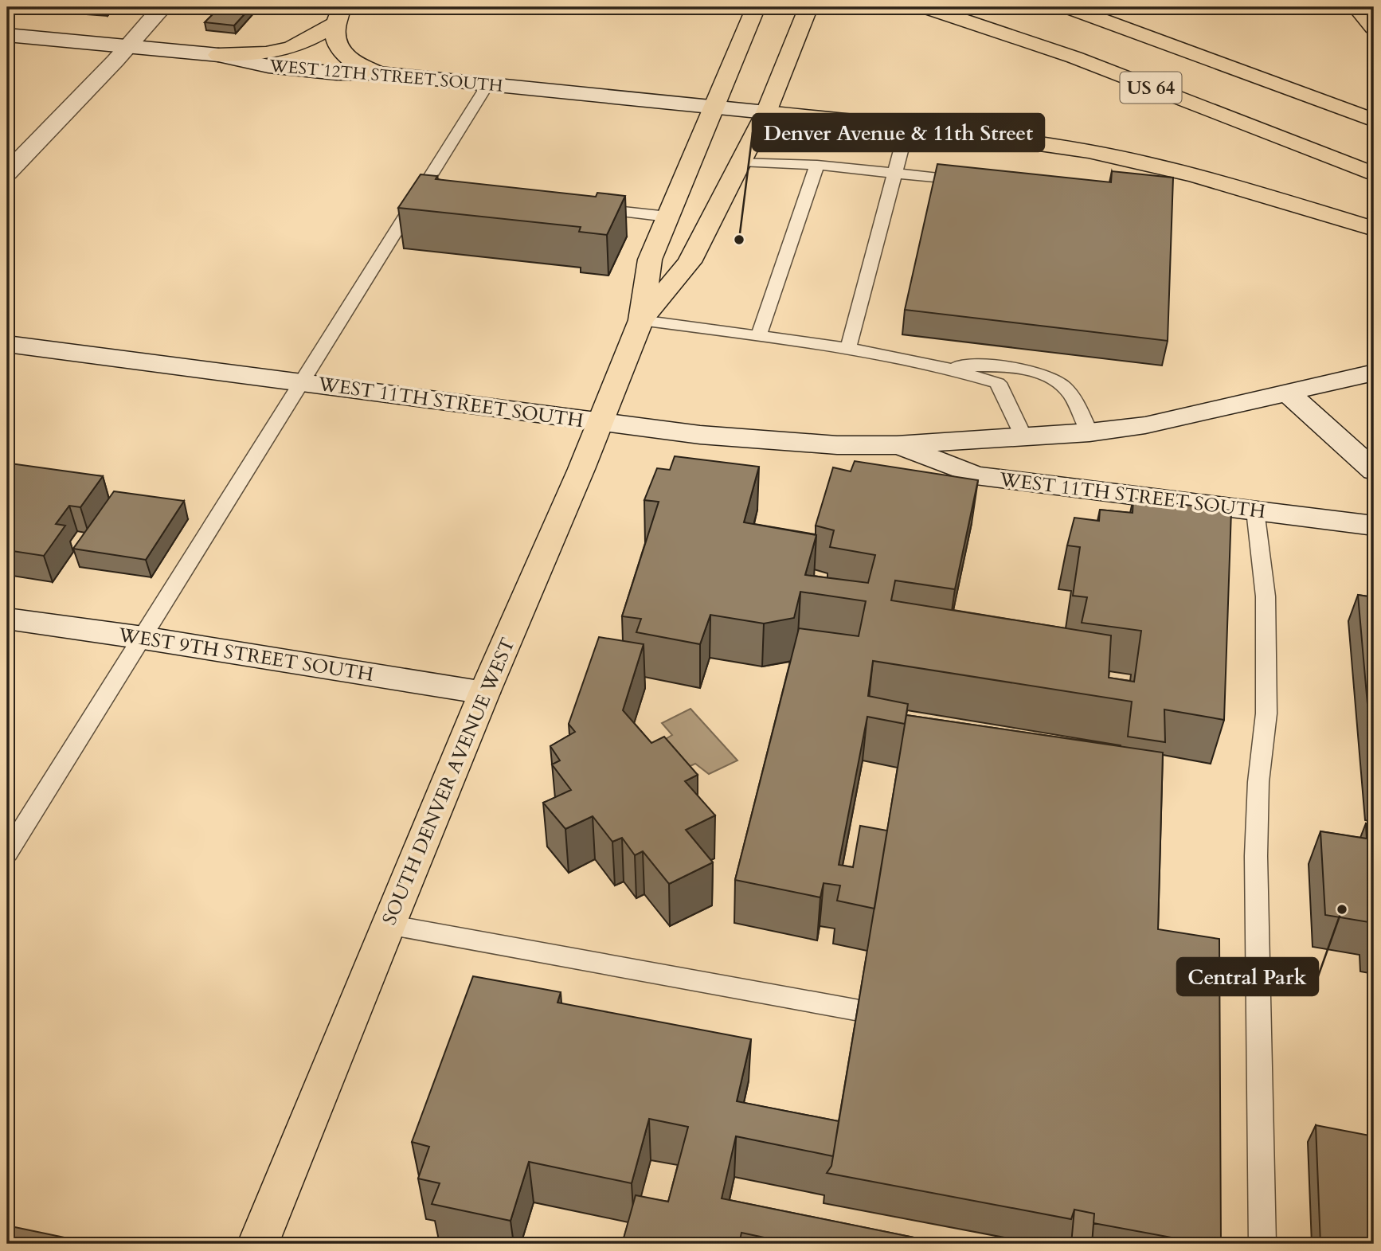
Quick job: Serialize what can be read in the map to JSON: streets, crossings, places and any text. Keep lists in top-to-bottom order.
{
  "streets": {
    "main road": ["US 64", "SOUTH DENVER AVENUE WEST"],
    "street": ["WEST 12TH STREET SOUTH", "WEST 11TH STREET SOUTH", "WEST 9TH STREET SOUTH"]
  },
  "crossings": [
    ["WEST 12TH STREET SOUTH", "SOUTH DENVER AVENUE WEST"],
    ["WEST 11TH STREET SOUTH", "SOUTH DENVER AVENUE WEST"],
    ["WEST 9TH STREET SOUTH", "SOUTH DENVER AVENUE WEST"]
  ],
  "places": ["Denver Avenue & 11th Street", "Central Park"]
}
